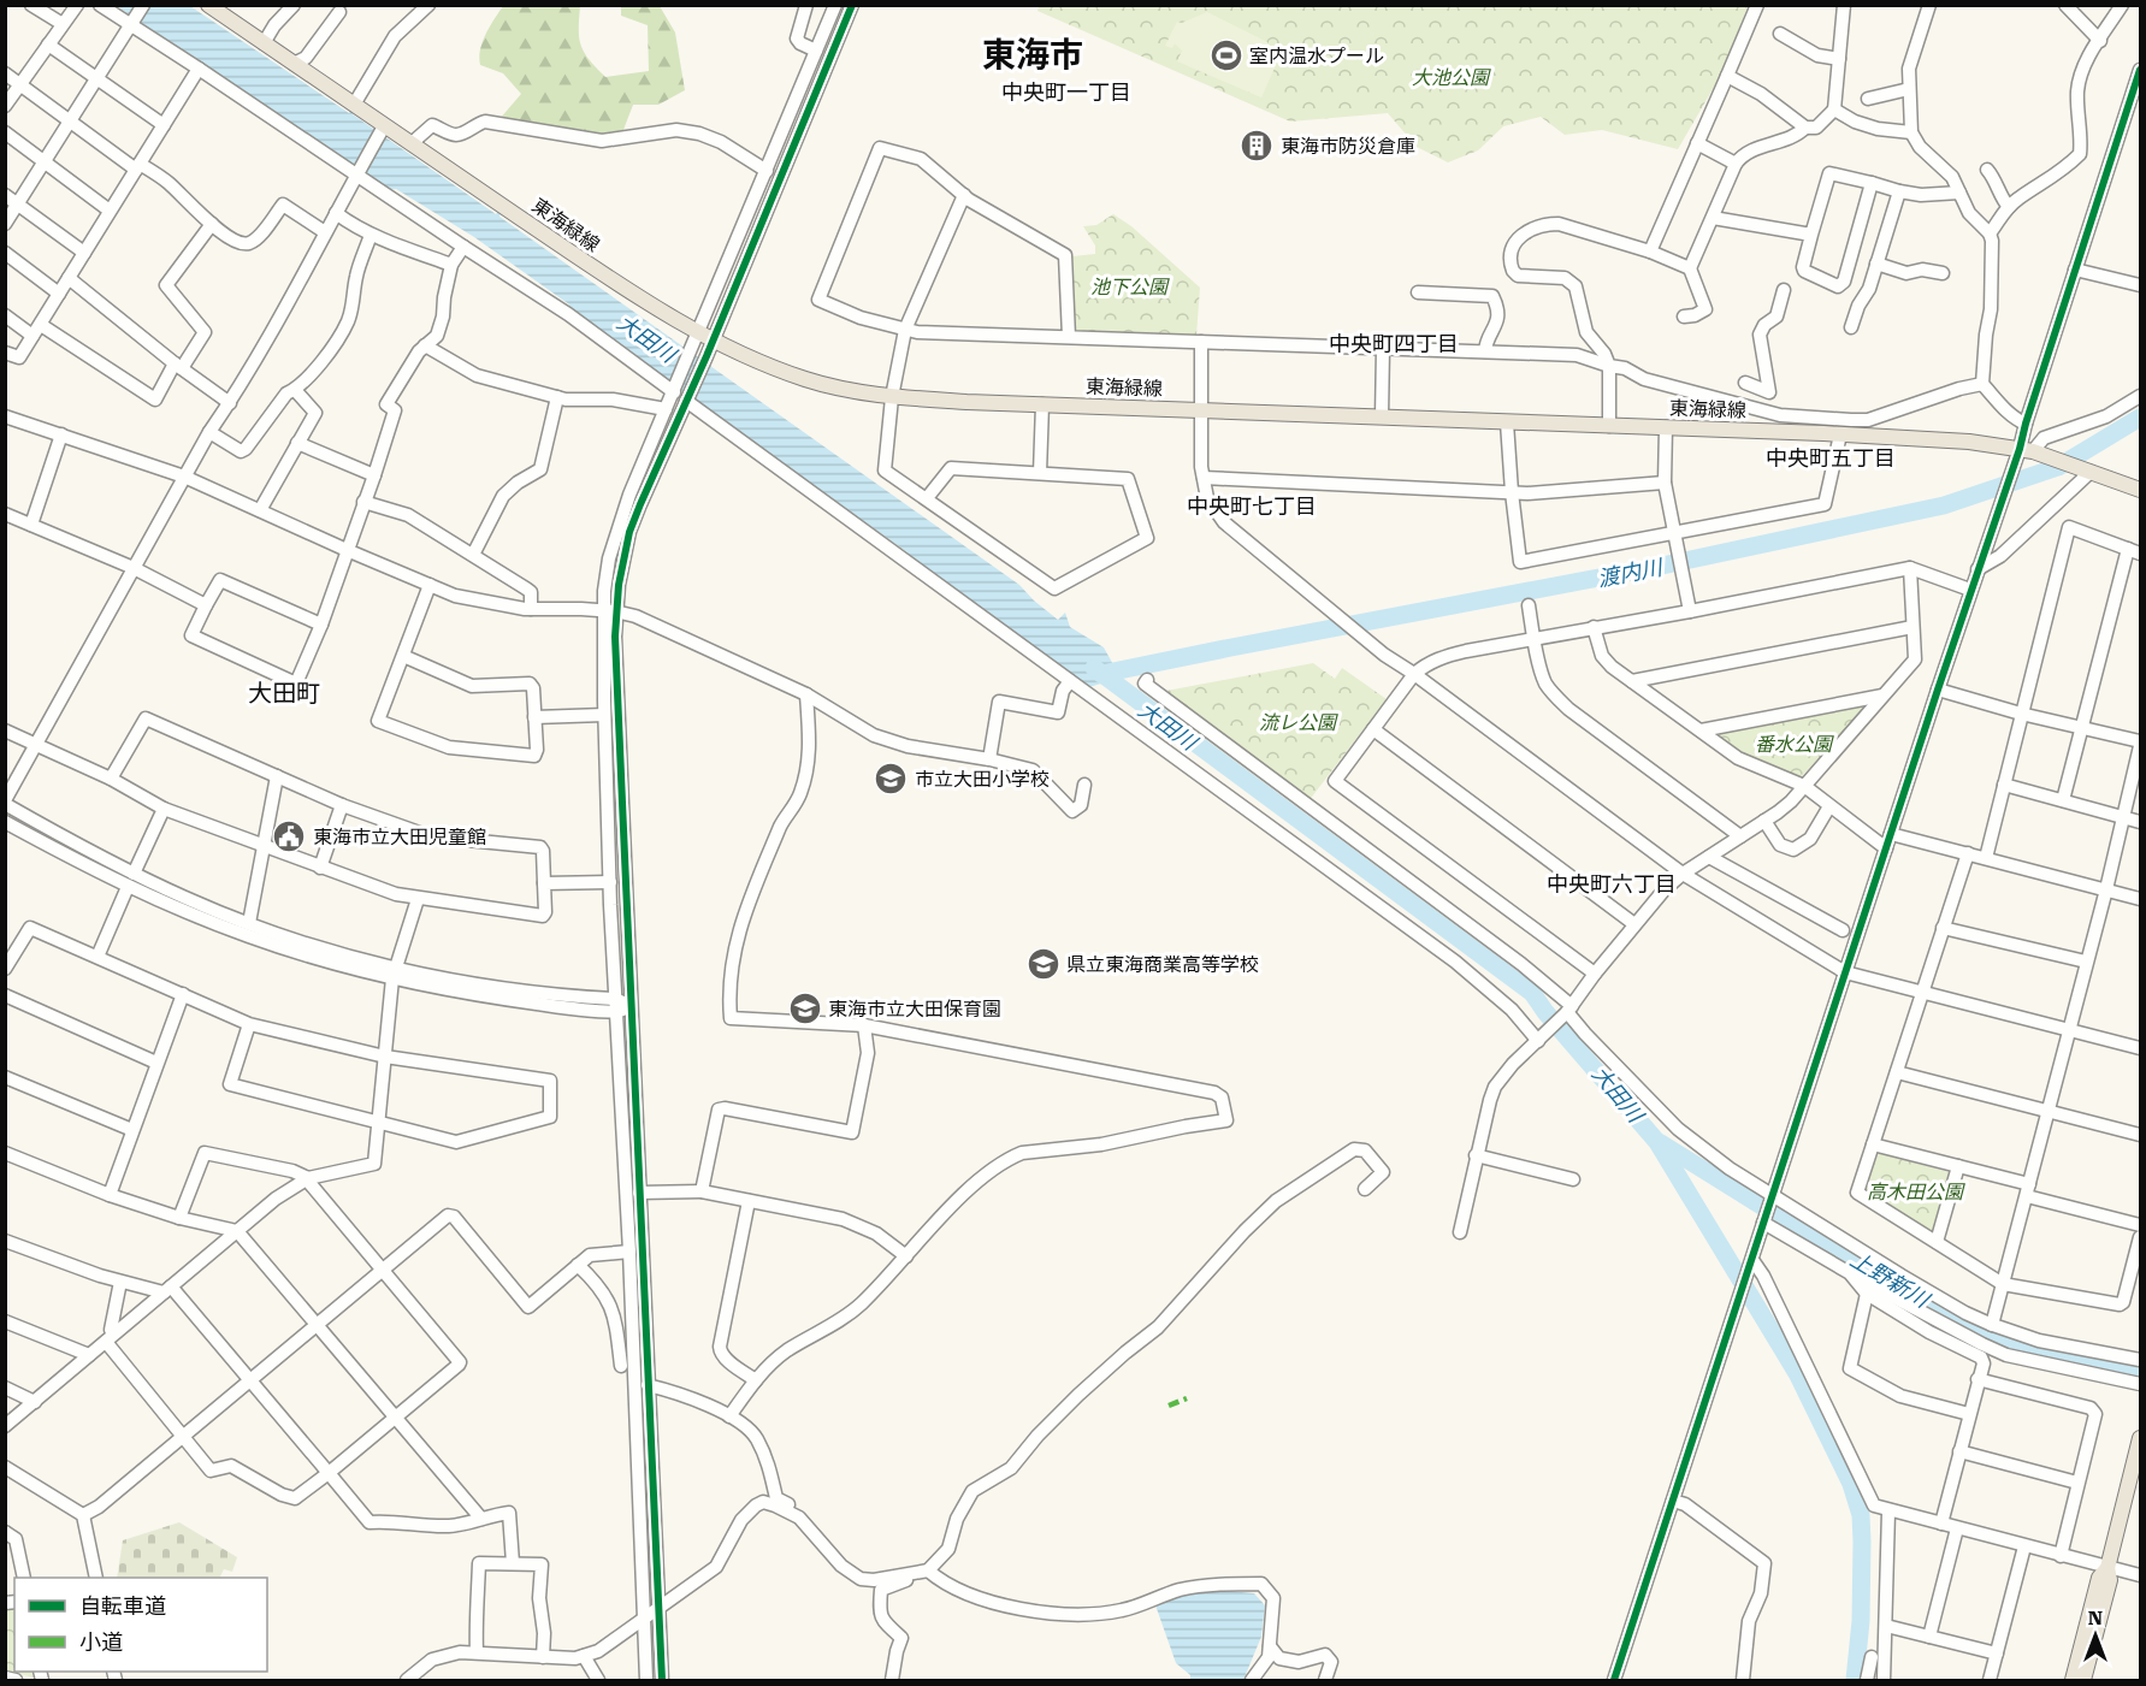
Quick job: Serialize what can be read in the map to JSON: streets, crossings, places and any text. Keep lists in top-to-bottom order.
{
  "streets": {
    "main road": ["東海緑線"]
  },
  "districts": [
    "東海市",
    "中央町一丁目",
    "中央町四丁目",
    "中央町五丁目",
    "中央町七丁目",
    "大田町",
    "中央町六丁目"
  ],
  "water": ["大田川", "渡内川", "上野新川"],
  "parks": [
    "大池公園",
    "池下公園",
    "流レ公園",
    "番水公園",
    "高木田公園"
  ],
  "places": {
    "sports": ["室内温水プール"],
    "building": ["東海市防災倉庫"],
    "school or university": ["市立大田小学校", "県立東海商業高等学校", "東海市立大田保育園"],
    "public building": ["東海市立大田児童館"]
  },
  "legend": ["自転車道", "小道"],
  "north": "top"
}
